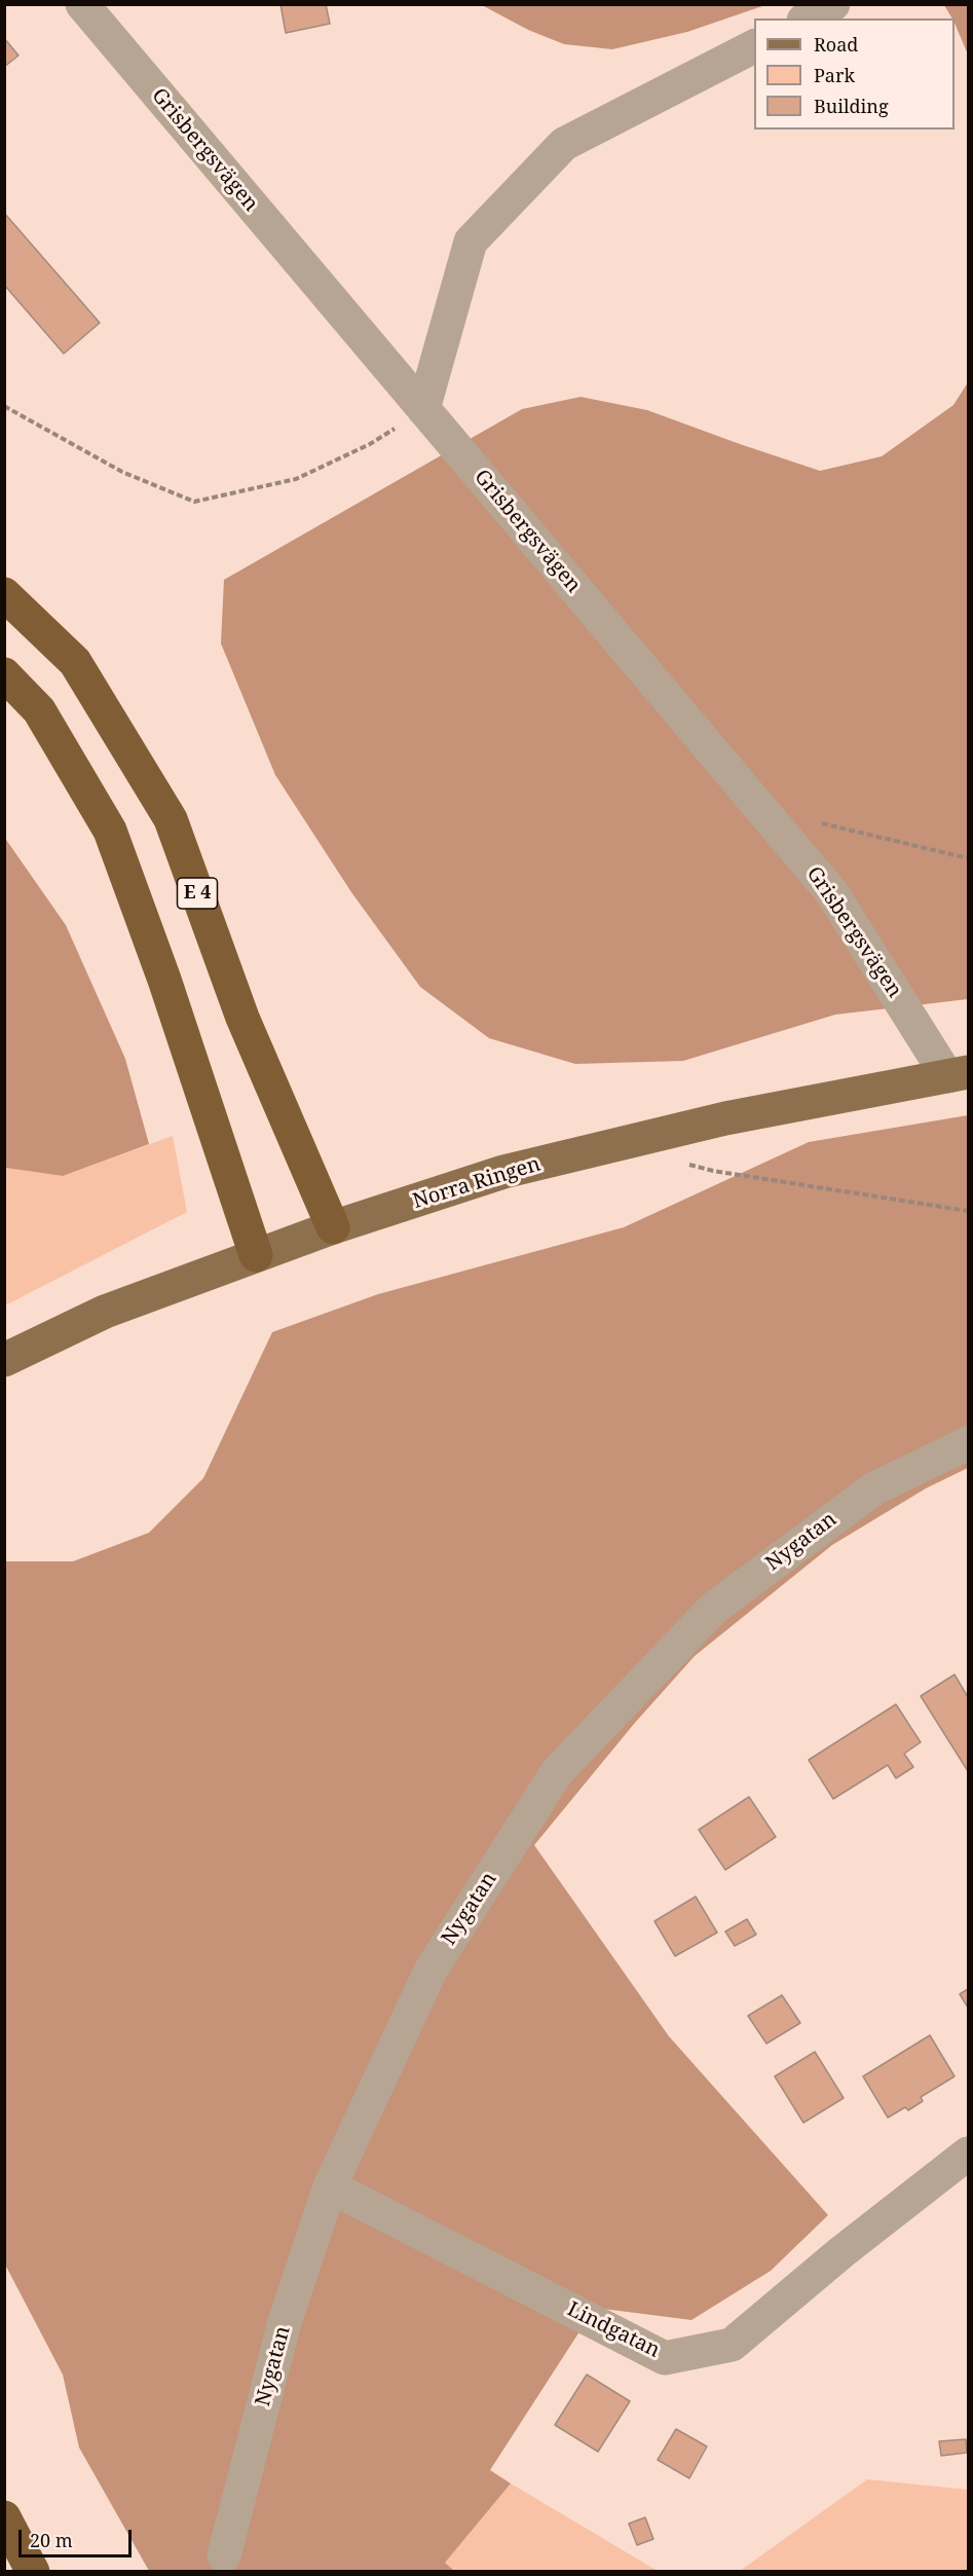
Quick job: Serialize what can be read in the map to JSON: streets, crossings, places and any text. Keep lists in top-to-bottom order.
{
  "streets": {
    "highway": ["E 4"],
    "main road": ["Norra Ringen"],
    "street": ["Grisbergsvägen", "Nygatan", "Lindgatan"]
  },
  "crossings": [
    ["Grisbergsvägen", "Norra Ringen"],
    ["E 4", "Norra Ringen"],
    ["Nygatan", "Lindgatan"]
  ],
  "legend": ["Road", "Park", "Building"],
  "scale_bar": "20 m"
}
